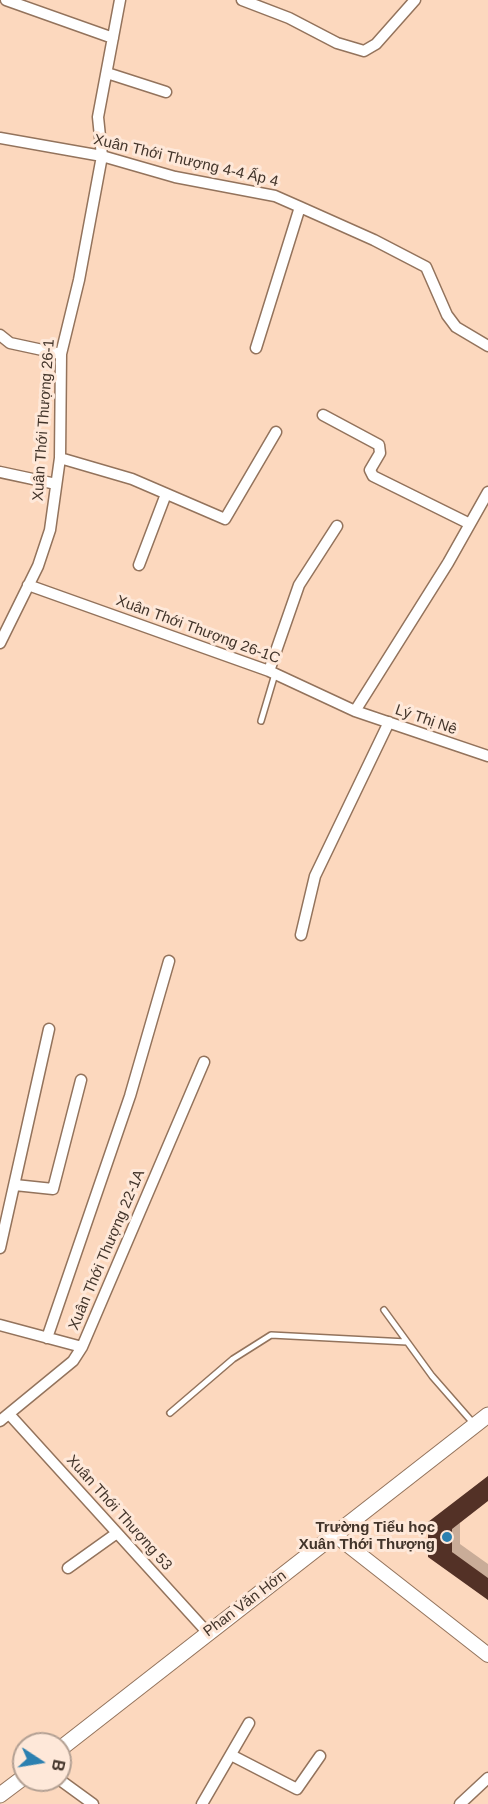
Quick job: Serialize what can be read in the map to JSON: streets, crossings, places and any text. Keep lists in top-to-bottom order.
{
  "streets": {
    "main road": ["Phan Văn Hớn"],
    "street": [
      "Xuân Thới Thượng 4-4 Ấp 4",
      "Xuân Thới Thượng 26-1",
      "Xuân Thới Thượng 26-1C",
      "Lý Thị Nê",
      "Xuân Thới Thượng 22-1A",
      "Xuân Thới Thượng 53"
    ]
  },
  "crossings": [
    ["Xuân Thới Thượng 4-4 Ấp 4", "Xuân Thới Thượng 26-1"],
    ["Xuân Thới Thượng 26-1", "Xuân Thới Thượng 26-1C"],
    ["Xuân Thới Thượng 26-1C", "Lý Thị Nê"],
    ["Xuân Thới Thượng 22-1A", "Xuân Thới Thượng 53"],
    ["Xuân Thới Thượng 53", "Phan Văn Hớn"]
  ],
  "places": ["Trường Tiểu học Xuân Thới Thượng"],
  "north": "right"
}
